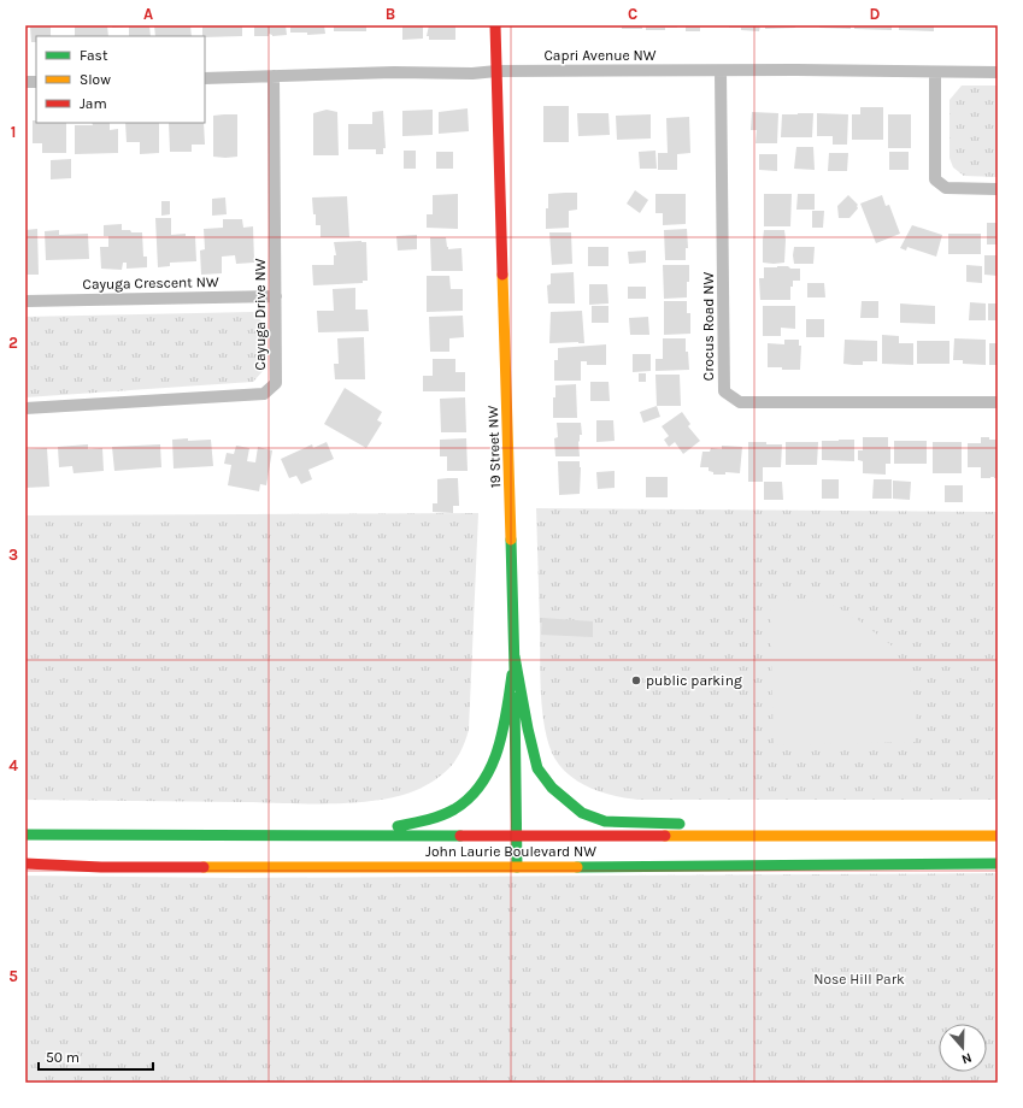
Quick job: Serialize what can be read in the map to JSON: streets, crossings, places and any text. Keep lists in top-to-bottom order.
{
  "streets": {
    "main road": ["19 Street NW", "John Laurie Boulevard NW"],
    "street": [
      "Capri Avenue NW",
      "Cayuga Crescent NW",
      "Cayuga Drive NW",
      "Crocus Road NW"
    ]
  },
  "crossings": [
    ["Capri Avenue NW", "Cayuga Drive NW"],
    ["Capri Avenue NW", "Crocus Road NW"],
    ["Capri Avenue NW", "19 Street NW"],
    ["Cayuga Crescent NW", "Cayuga Drive NW"],
    ["19 Street NW", "John Laurie Boulevard NW"]
  ],
  "parks": ["Nose Hill Park"],
  "places": ["public parking"],
  "legend": ["Fast", "Slow", "Jam"],
  "scale_bar": "50 m",
  "north": "bottom",
  "grid": {
    "columns": [
      "A",
      "B",
      "C",
      "D"
    ],
    "rows": [
      "1",
      "2",
      "3",
      "4",
      "5"
    ]
  }
}
